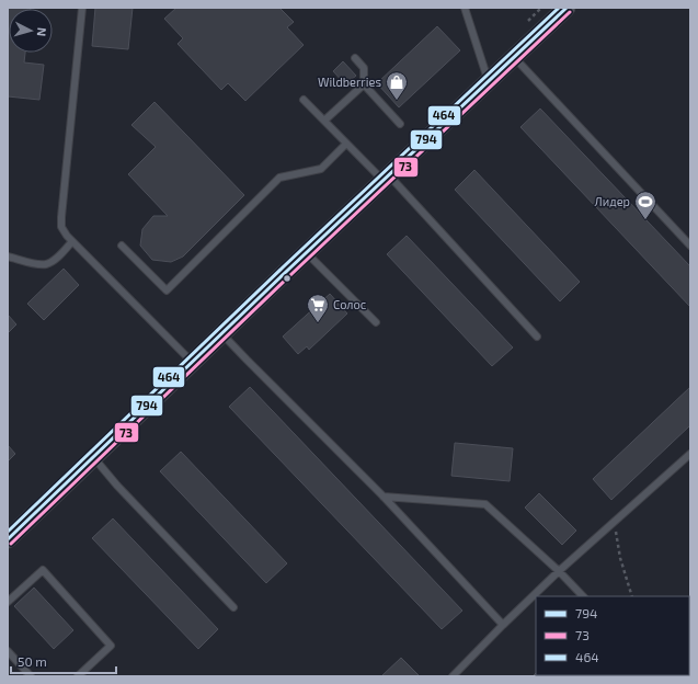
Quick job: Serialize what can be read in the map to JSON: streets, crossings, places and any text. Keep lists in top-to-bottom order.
{
  "places": {
    "shop": ["Wildberries"],
    "sports": ["Лидер"],
    "supermarket": ["Солос"]
  },
  "lines": ["transit line 794", "transit line 464", "transit line 73"],
  "legend": ["794", "73", "464"],
  "scale_bar": "50 m",
  "north": "right"
}
